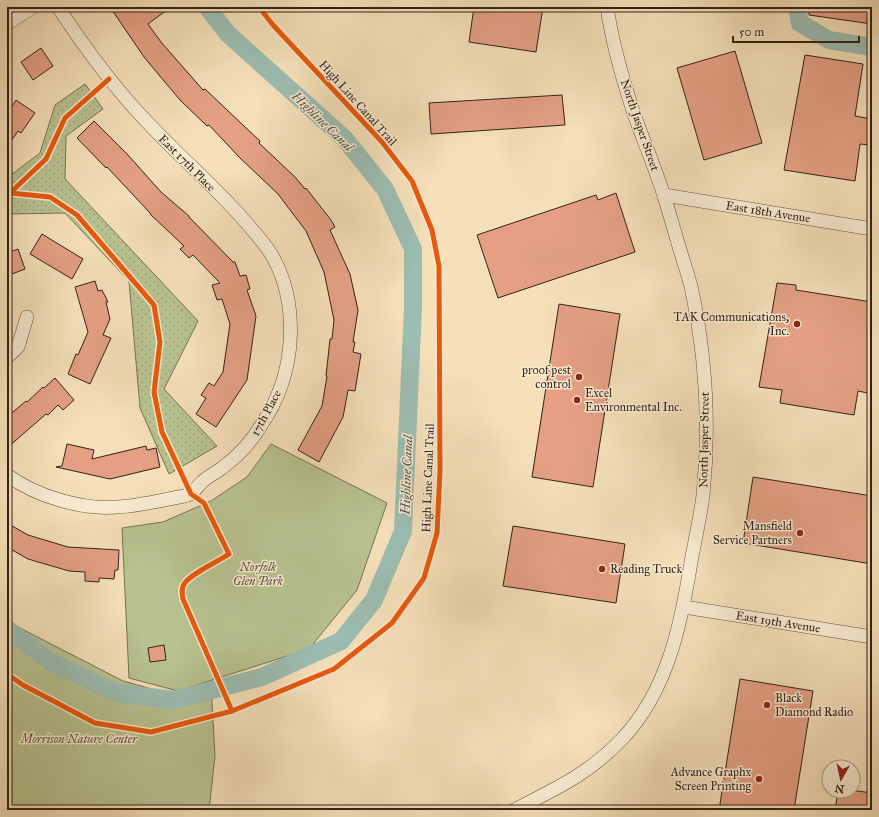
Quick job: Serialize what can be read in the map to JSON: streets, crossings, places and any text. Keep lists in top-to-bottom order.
{
  "streets": {
    "street": [
      "North Jasper Street",
      "East 17th Place",
      "East 18th Avenue",
      "17th Place",
      "East 19th Avenue"
    ],
    "cycle path": ["High Line Canal Trail"]
  },
  "crossings": [
    ["North Jasper Street", "East 18th Avenue"],
    ["North Jasper Street", "East 19th Avenue"],
    ["East 17th Place", "17th Place"]
  ],
  "water": ["Highline Canal"],
  "parks": ["Norfolk Glen Park", "Morrison Nature Center"],
  "places": [
    "TAK Communications, Inc.",
    "proof pest control",
    "Excel Environmental Inc.",
    "Mansfield Service Partners",
    "Reading Truck",
    "Black Diamond Radio",
    "Advance Graphx Screen Printing"
  ],
  "scale_bar": "50 m",
  "north": "bottom"
}
